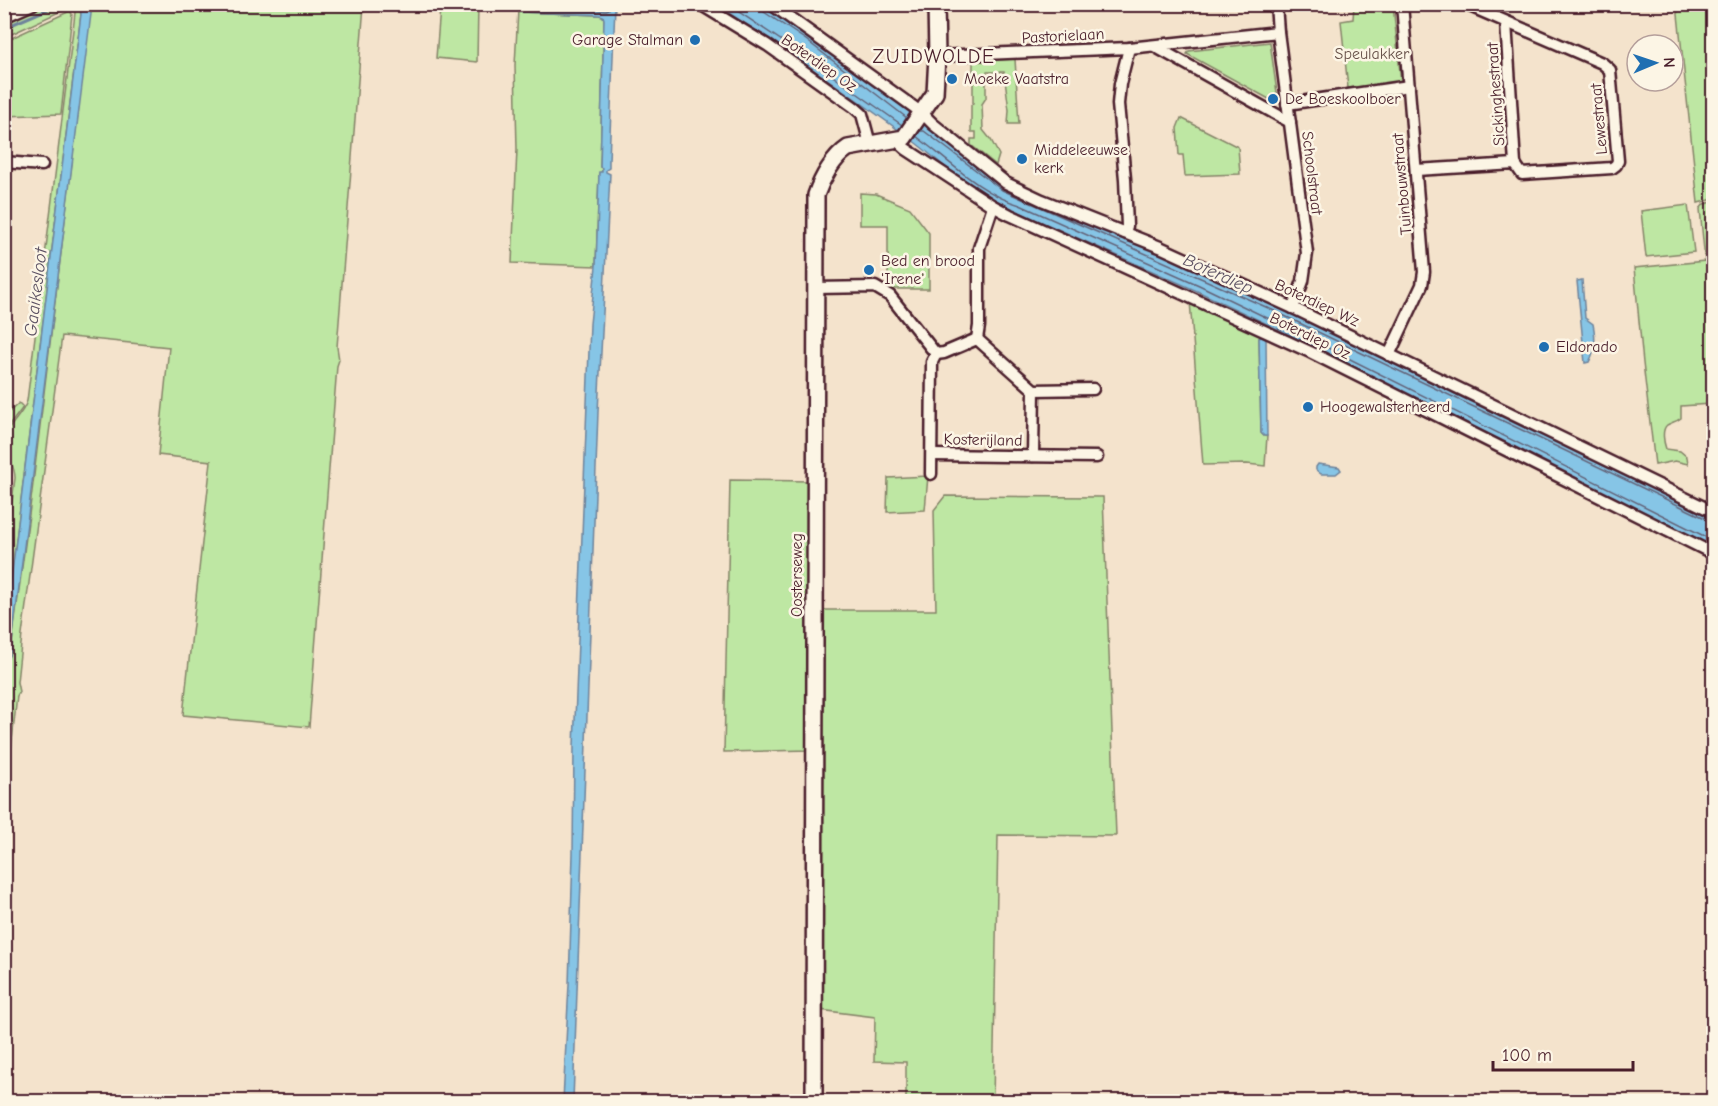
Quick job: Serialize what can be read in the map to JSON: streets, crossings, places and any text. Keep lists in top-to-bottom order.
{
  "streets": {
    "street": [
      "Pastorielaan",
      "Boterdiep Oz",
      "Sickinghestraat",
      "Lewestraat",
      "Schoolstraat",
      "Tuinbouwstraat",
      "Boterdiep Wz",
      "Kosterijland",
      "Oosterseweg"
    ]
  },
  "crossings": [
    ["Pastorielaan", "Schoolstraat"],
    ["Boterdiep Oz", "Oosterseweg"],
    ["Sickinghestraat", "Lewestraat"],
    ["Schoolstraat", "Boterdiep Wz"],
    ["Tuinbouwstraat", "Boterdiep Wz"]
  ],
  "districts": ["ZUIDWOLDE"],
  "water": ["Boterdiep", "Gaaikesloot"],
  "parks": ["Speulakker"],
  "places": [
    "Garage Stalman",
    "Moeke Vaatstra",
    "De Boeskoolboer",
    "Middeleeuwse kerk",
    "Bed en brood 'Irene'",
    "Eldorado",
    "Hoogewalsterheerd"
  ],
  "scale_bar": "100 m",
  "north": "right"
}
